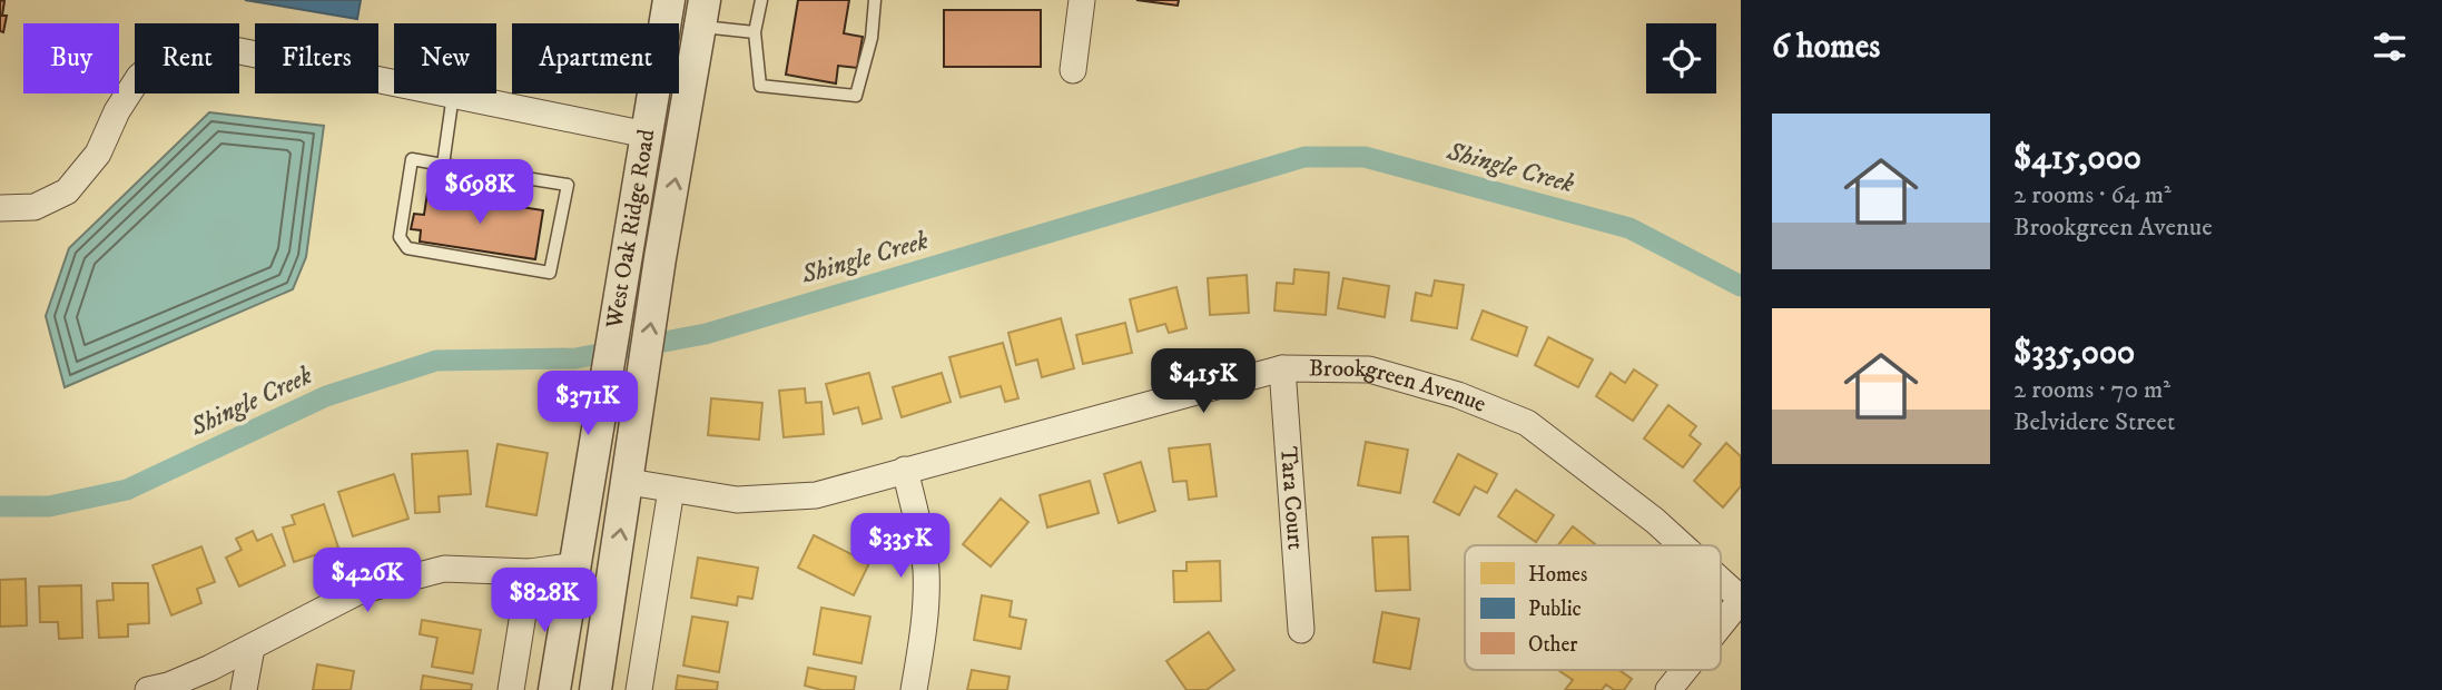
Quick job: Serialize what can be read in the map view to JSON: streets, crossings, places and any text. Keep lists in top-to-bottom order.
{
  "streets": {
    "street": ["West Oak Ridge Road", "Brookgreen Avenue", "Tara Court"]
  },
  "crossings": [
    ["West Oak Ridge Road", "Brookgreen Avenue"],
    ["Brookgreen Avenue", "Tara Court"]
  ],
  "water": ["Shingle Creek"],
  "legend": ["Homes", "Public", "Other"],
  "page": {
    "heading": "6 homes",
    "chip": [
      "Buy",
      "Rent",
      "Filters",
      "New",
      "Apartment"
    ],
    "list": [
      {
        "name": "$415,000",
        "note": "2 rooms · 64 m² · Brookgreen Avenue"
      },
      {
        "name": "$335,000",
        "note": "2 rooms · 70 m² · Belvidere Street"
      }
    ],
    "price": [
      "$698K",
      "$415K",
      "$371K",
      "$335K",
      "$426K",
      "$828K"
    ]
  }
}
